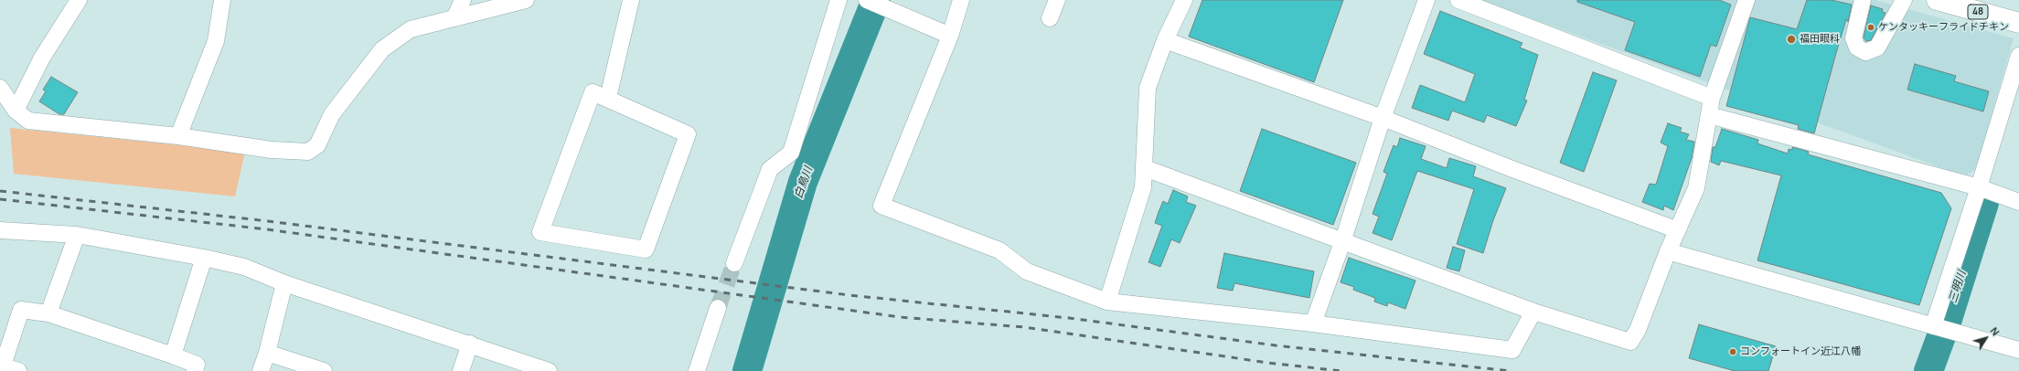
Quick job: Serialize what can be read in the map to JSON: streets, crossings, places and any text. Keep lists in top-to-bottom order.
{
  "streets": {
    "main road": ["48"]
  },
  "water": ["白鳥川", "三明川"],
  "places": ["ケンタッキーフライドチキン", "福田眼科", "コンフォートイン近江八幡"],
  "north": "top right"
}
